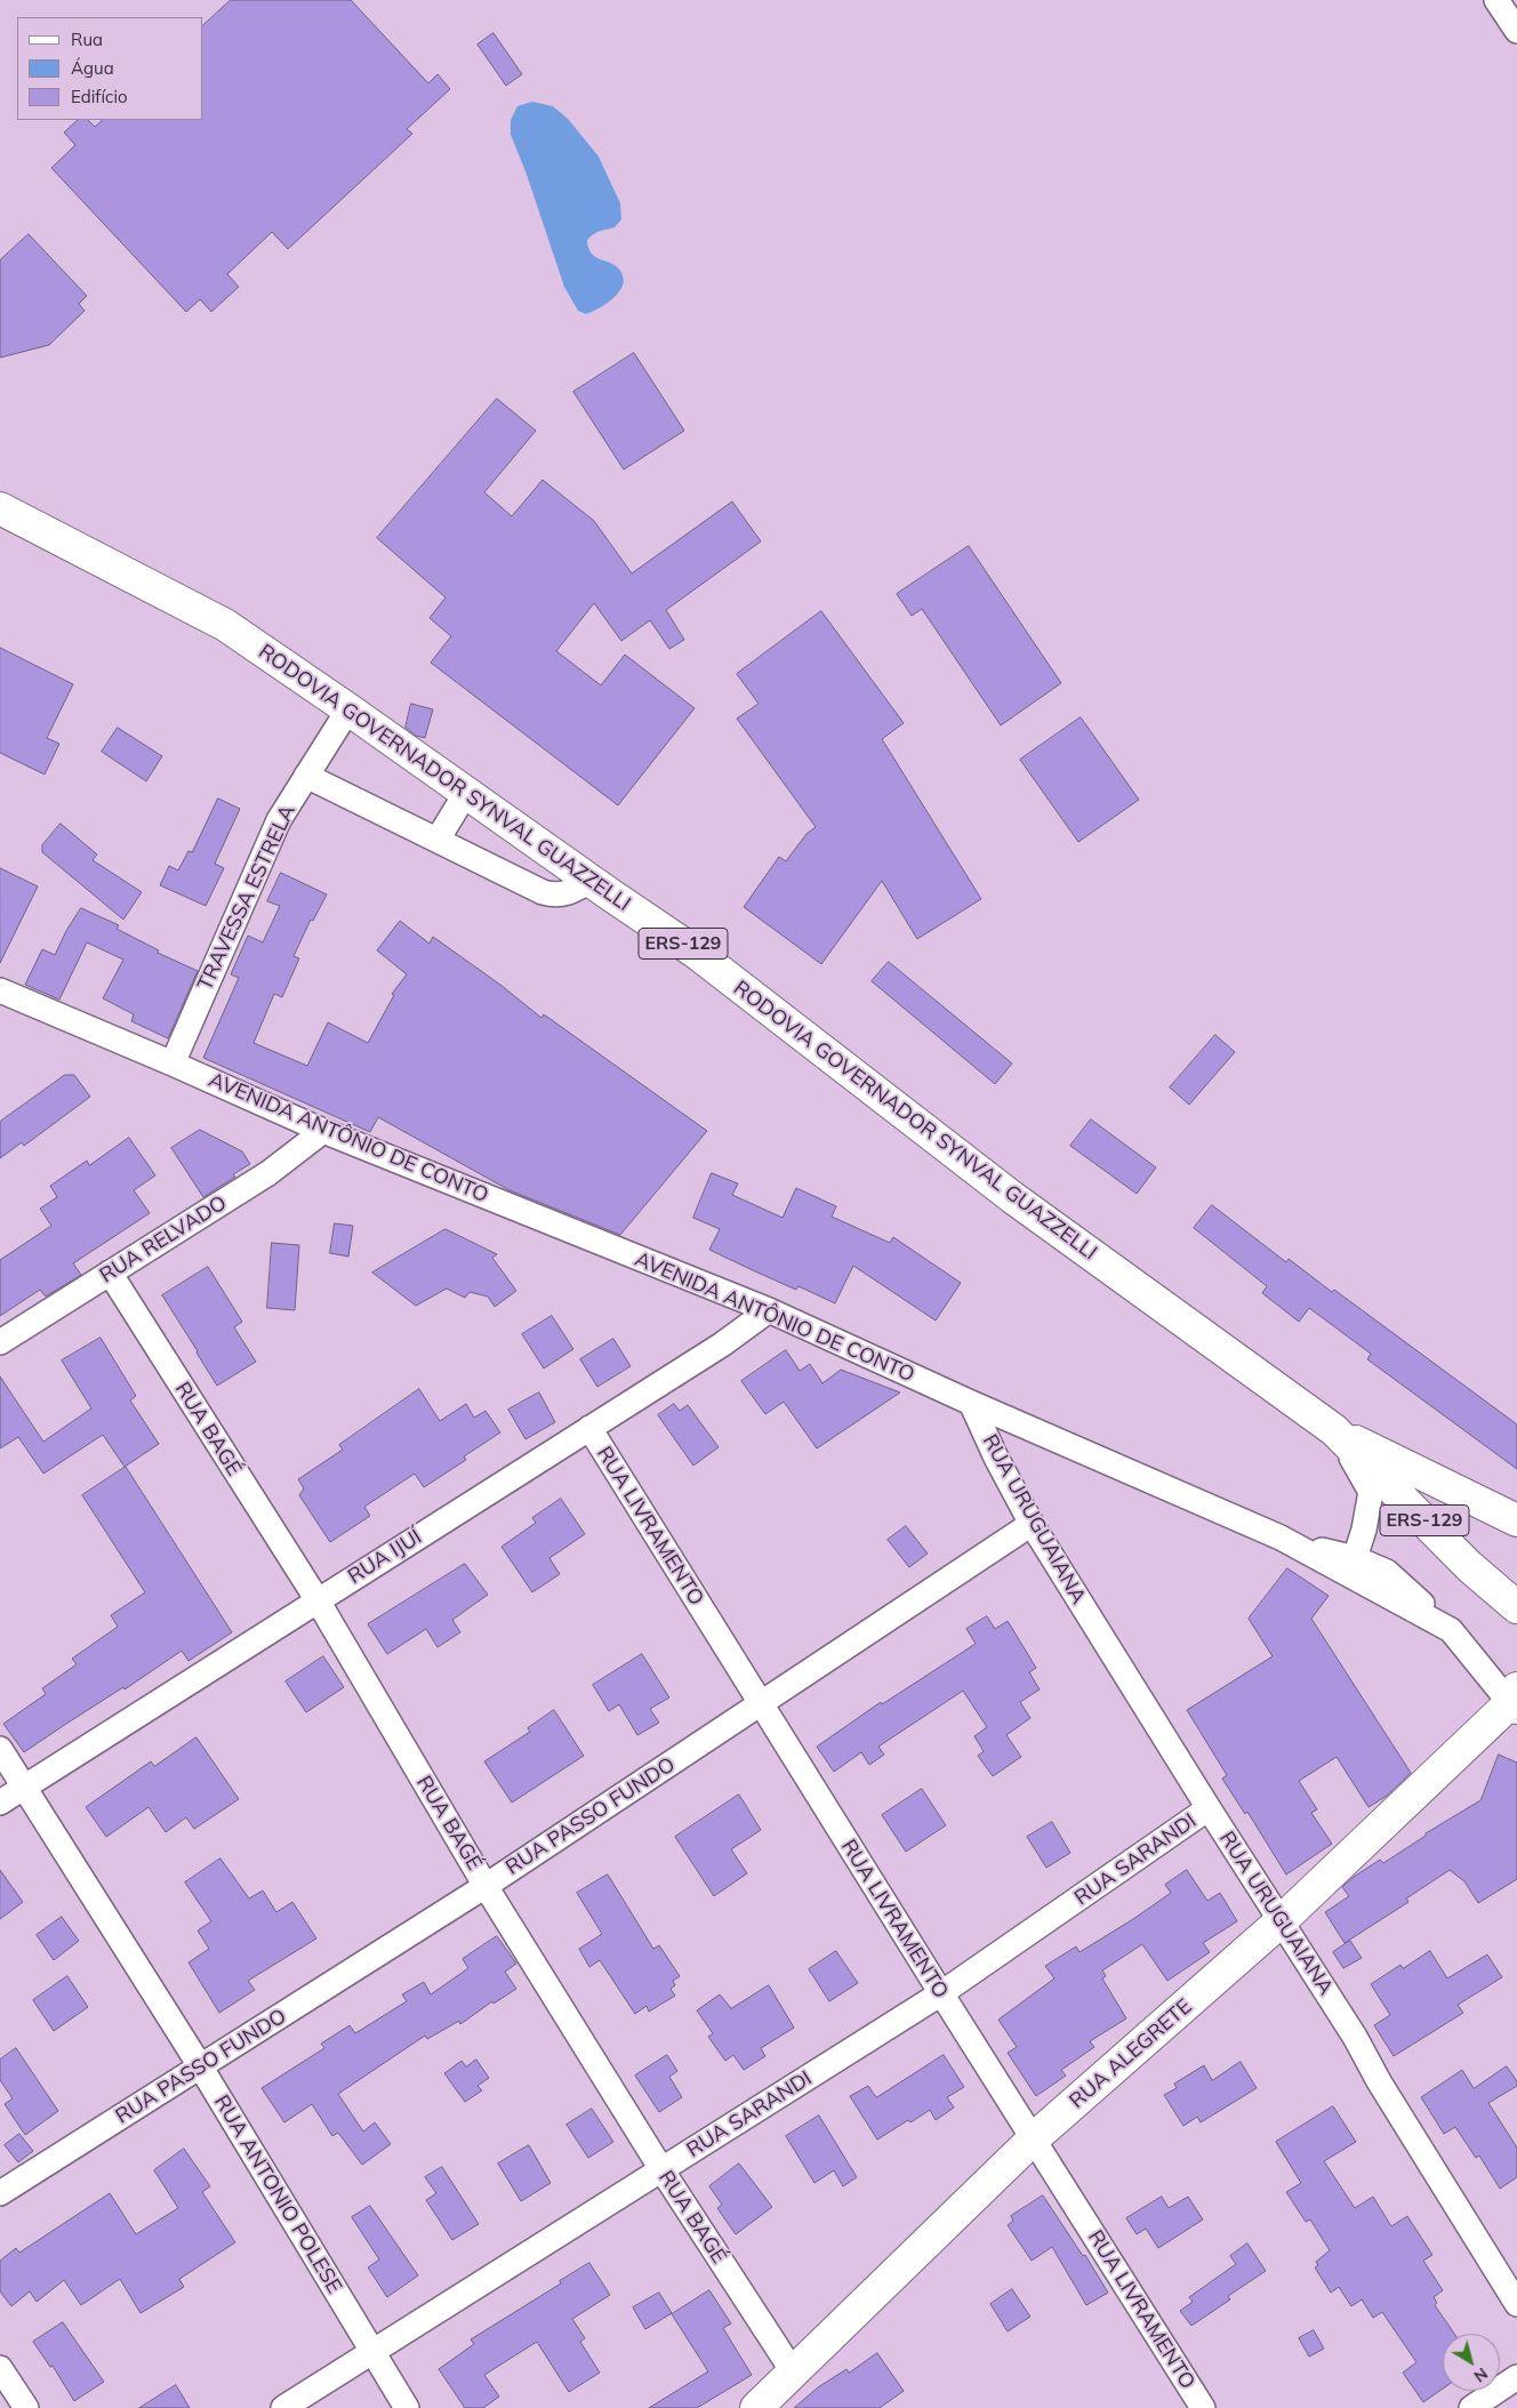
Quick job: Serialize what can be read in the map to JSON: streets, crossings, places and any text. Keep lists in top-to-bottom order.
{
  "streets": {
    "main road": ["RODOVIA GOVERNADOR SYNVAL GUAZZELLI", "ERS-129", "RUA ALEGRETE"],
    "street": [
      "TRAVESSA ESTRELA",
      "AVENIDA ANTÔNIO DE CONTO",
      "RUA RELVADO",
      "RUA BAGÉ",
      "RUA URUGUAIANA",
      "RUA LIVRAMENTO",
      "RUA IJUÍ",
      "RUA PASSO FUNDO",
      "RUA SARANDI",
      "RUA ANTONIO POLESE"
    ]
  },
  "crossings": [
    ["RODOVIA GOVERNADOR SYNVAL GUAZZELLI", "TRAVESSA ESTRELA"],
    ["TRAVESSA ESTRELA", "AVENIDA ANTÔNIO DE CONTO"],
    ["AVENIDA ANTÔNIO DE CONTO", "RUA RELVADO"],
    ["AVENIDA ANTÔNIO DE CONTO", "RUA URUGUAIANA"],
    ["AVENIDA ANTÔNIO DE CONTO", "RUA IJUÍ"],
    ["AVENIDA ANTÔNIO DE CONTO", "RUA ALEGRETE"],
    ["RUA RELVADO", "RUA BAGÉ"],
    ["RUA BAGÉ", "RUA IJUÍ"],
    ["RUA BAGÉ", "RUA PASSO FUNDO"],
    ["RUA BAGÉ", "RUA SARANDI"],
    ["RUA BAGÉ", "RUA ALEGRETE"],
    ["RUA URUGUAIANA", "RUA PASSO FUNDO"],
    ["RUA URUGUAIANA", "RUA SARANDI"],
    ["RUA URUGUAIANA", "RUA ALEGRETE"],
    ["RUA LIVRAMENTO", "RUA IJUÍ"],
    ["RUA LIVRAMENTO", "RUA PASSO FUNDO"],
    ["RUA LIVRAMENTO", "RUA SARANDI"],
    ["RUA LIVRAMENTO", "RUA ALEGRETE"],
    ["RUA IJUÍ", "RUA ANTONIO POLESE"],
    ["RUA PASSO FUNDO", "RUA ANTONIO POLESE"],
    ["RUA SARANDI", "RUA ANTONIO POLESE"]
  ],
  "legend": ["Rua", "Água", "Edifício"],
  "north": "bottom right"
}
